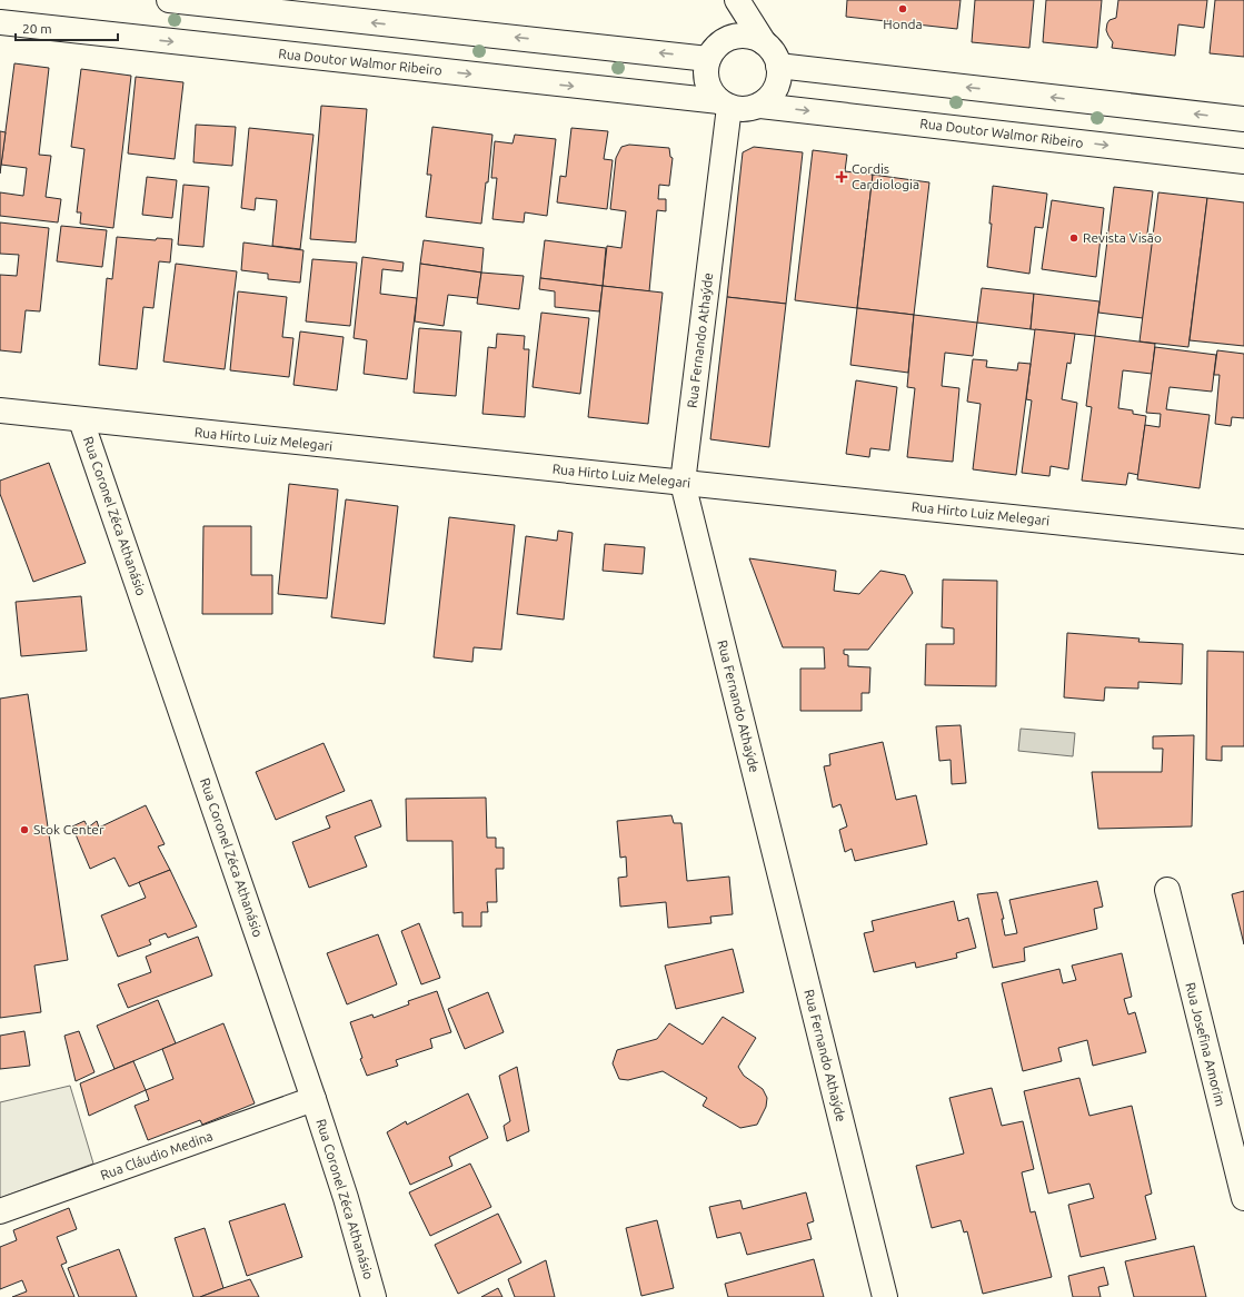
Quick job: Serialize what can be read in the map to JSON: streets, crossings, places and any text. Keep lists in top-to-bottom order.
{
  "streets": {
    "street": [
      "Rua Doutor Walmor Ribeiro",
      "Rua Fernando Athaýde",
      "Rua Hirto Luiz Melegari",
      "Rua Coronel Zéca Athanásio",
      "Rua Josefina Amorim",
      "Rua Cláudio Medina"
    ]
  },
  "crossings": [
    ["Rua Doutor Walmor Ribeiro", "Rua Fernando Athaýde"],
    ["Rua Fernando Athaýde", "Rua Hirto Luiz Melegari"],
    ["Rua Hirto Luiz Melegari", "Rua Coronel Zéca Athanásio"],
    ["Rua Coronel Zéca Athanásio", "Rua Cláudio Medina"]
  ],
  "places": {
    "other": ["Honda", "Revista Visão", "Stok Center"],
    "health": ["Cordis Cardiologia"]
  },
  "scale_bar": "20 m"
}
